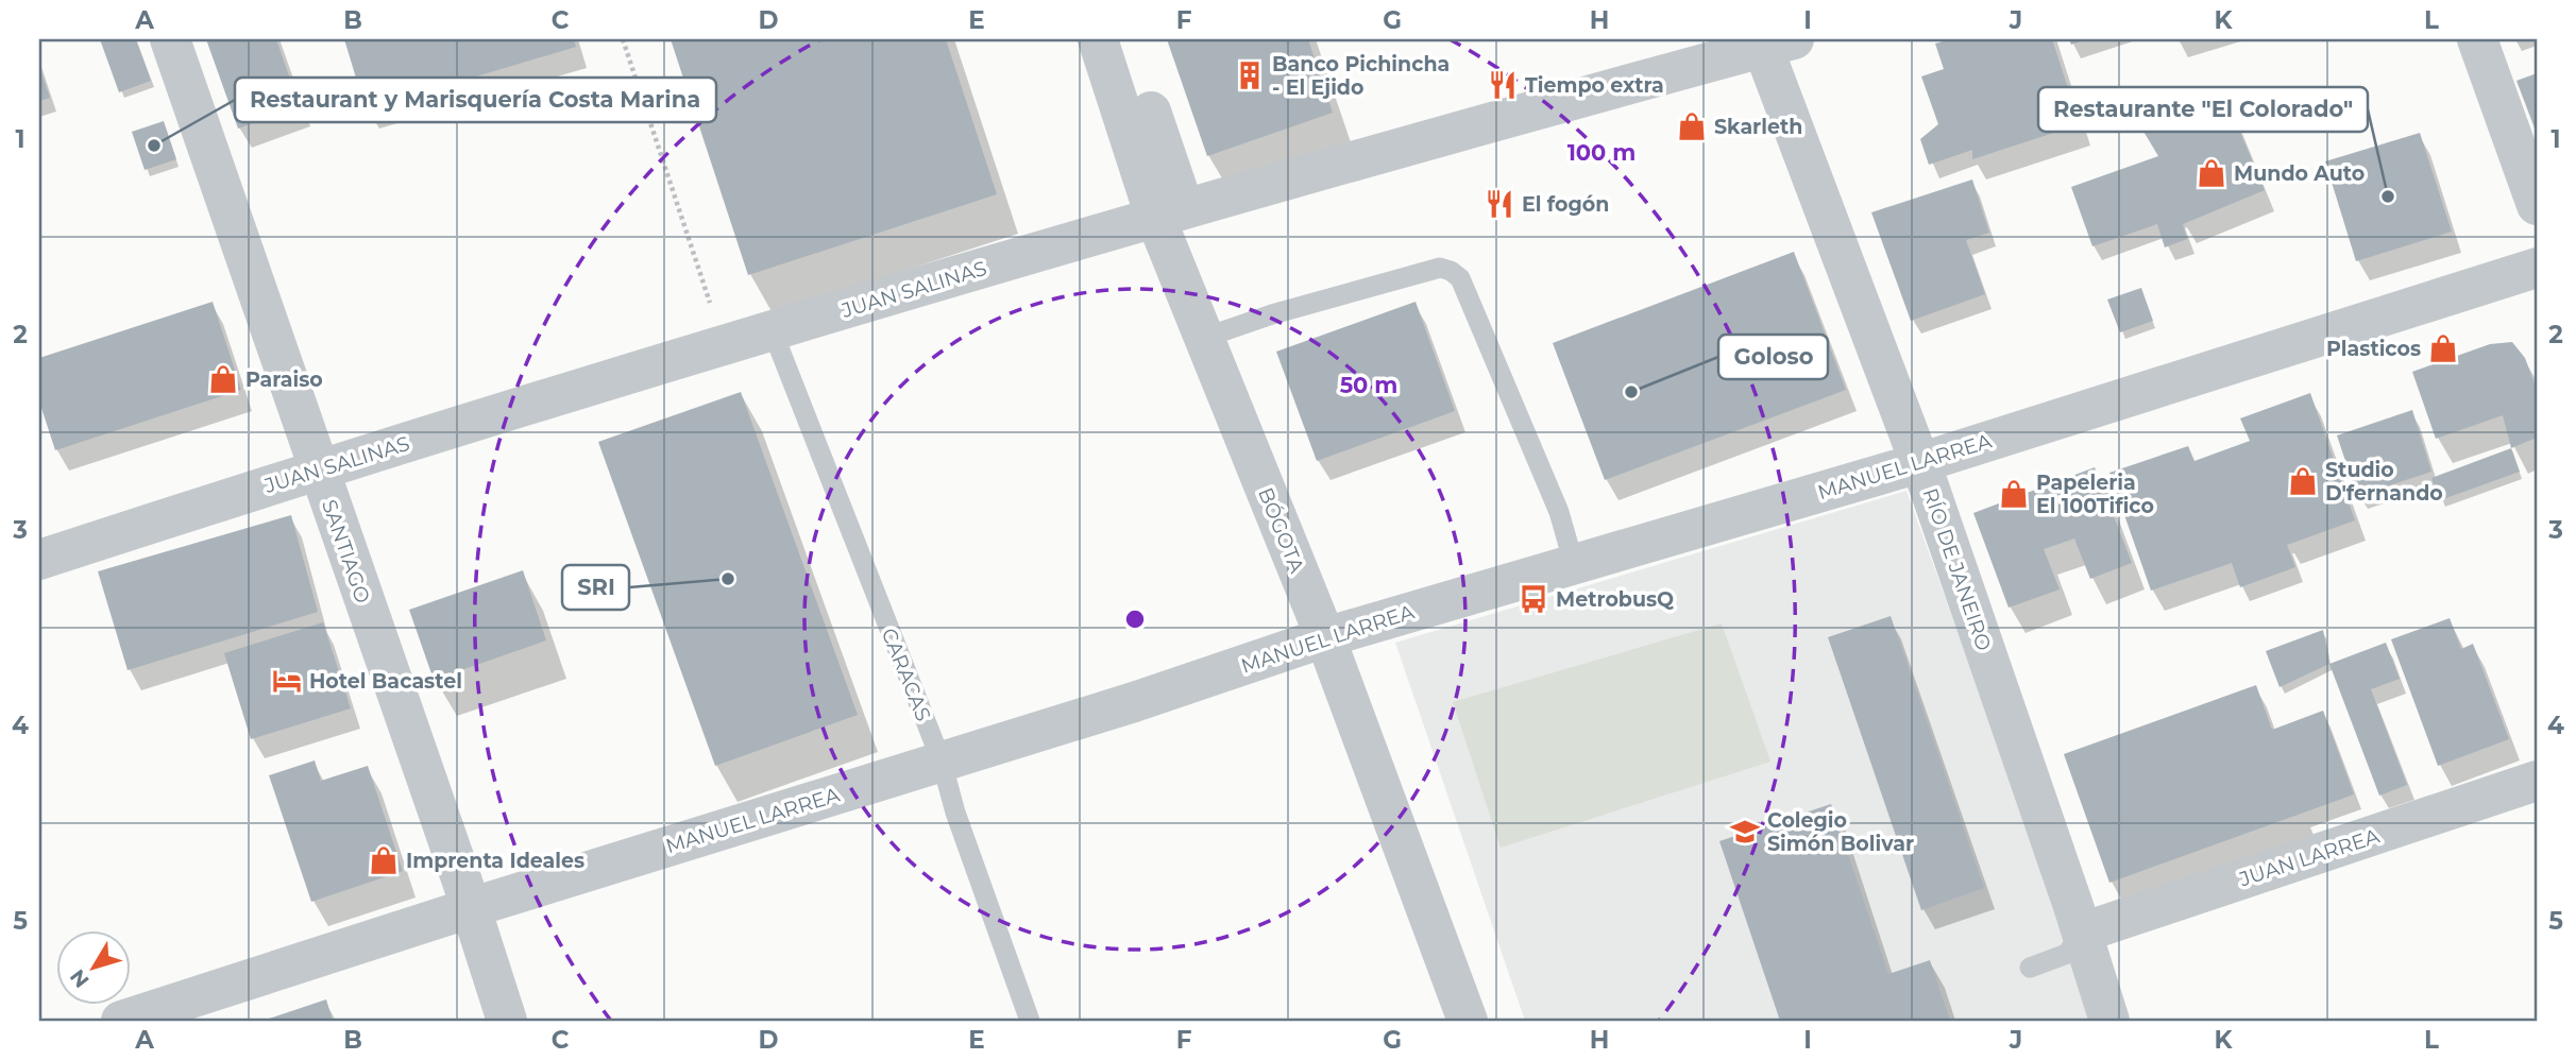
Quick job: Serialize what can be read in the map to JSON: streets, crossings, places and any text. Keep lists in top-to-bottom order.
{
  "streets": {
    "street": [
      "JUAN SALINAS",
      "MANUEL LARREA",
      "BÓGOTA",
      "SANTIAGO",
      "RÍO DE JANEIRO",
      "JUAN LARREA"
    ],
    "lane": ["CARACAS"]
  },
  "crossings": [
    ["JUAN SALINAS", "BÓGOTA"],
    ["JUAN SALINAS", "SANTIAGO"],
    ["JUAN SALINAS", "RÍO DE JANEIRO"],
    ["JUAN SALINAS", "CARACAS"],
    ["MANUEL LARREA", "BÓGOTA"],
    ["MANUEL LARREA", "SANTIAGO"],
    ["MANUEL LARREA", "RÍO DE JANEIRO"],
    ["MANUEL LARREA", "CARACAS"],
    ["RÍO DE JANEIRO", "JUAN LARREA"]
  ],
  "places": {
    "building": ["Banco Pichincha - El Ejido"],
    "restaurant": ["Tiempo extra", "El fogón"],
    "shop": [
      "Skarleth",
      "Mundo Auto",
      "Plasticos",
      "Paraiso",
      "Studio D'fernando",
      "Papeleria El 100Tifico",
      "Imprenta Ideales"
    ],
    "other": [
      "Restaurant y Marisquería Costa Marina",
      "Restaurante \"El Colorado\"",
      "Goloso",
      "SRI"
    ],
    "bus stop": ["MetrobusQ"],
    "hotel": ["Hotel Bacastel"],
    "school or university": ["Colegio Simón Bolivar"]
  },
  "north": "bottom left",
  "grid": {
    "columns": [
      "A",
      "B",
      "C",
      "D",
      "E",
      "F",
      "G",
      "H",
      "I",
      "J",
      "K",
      "L"
    ],
    "rows": [
      "1",
      "2",
      "3",
      "4",
      "5"
    ]
  },
  "rings": ["100 m", "50 m"]
}
